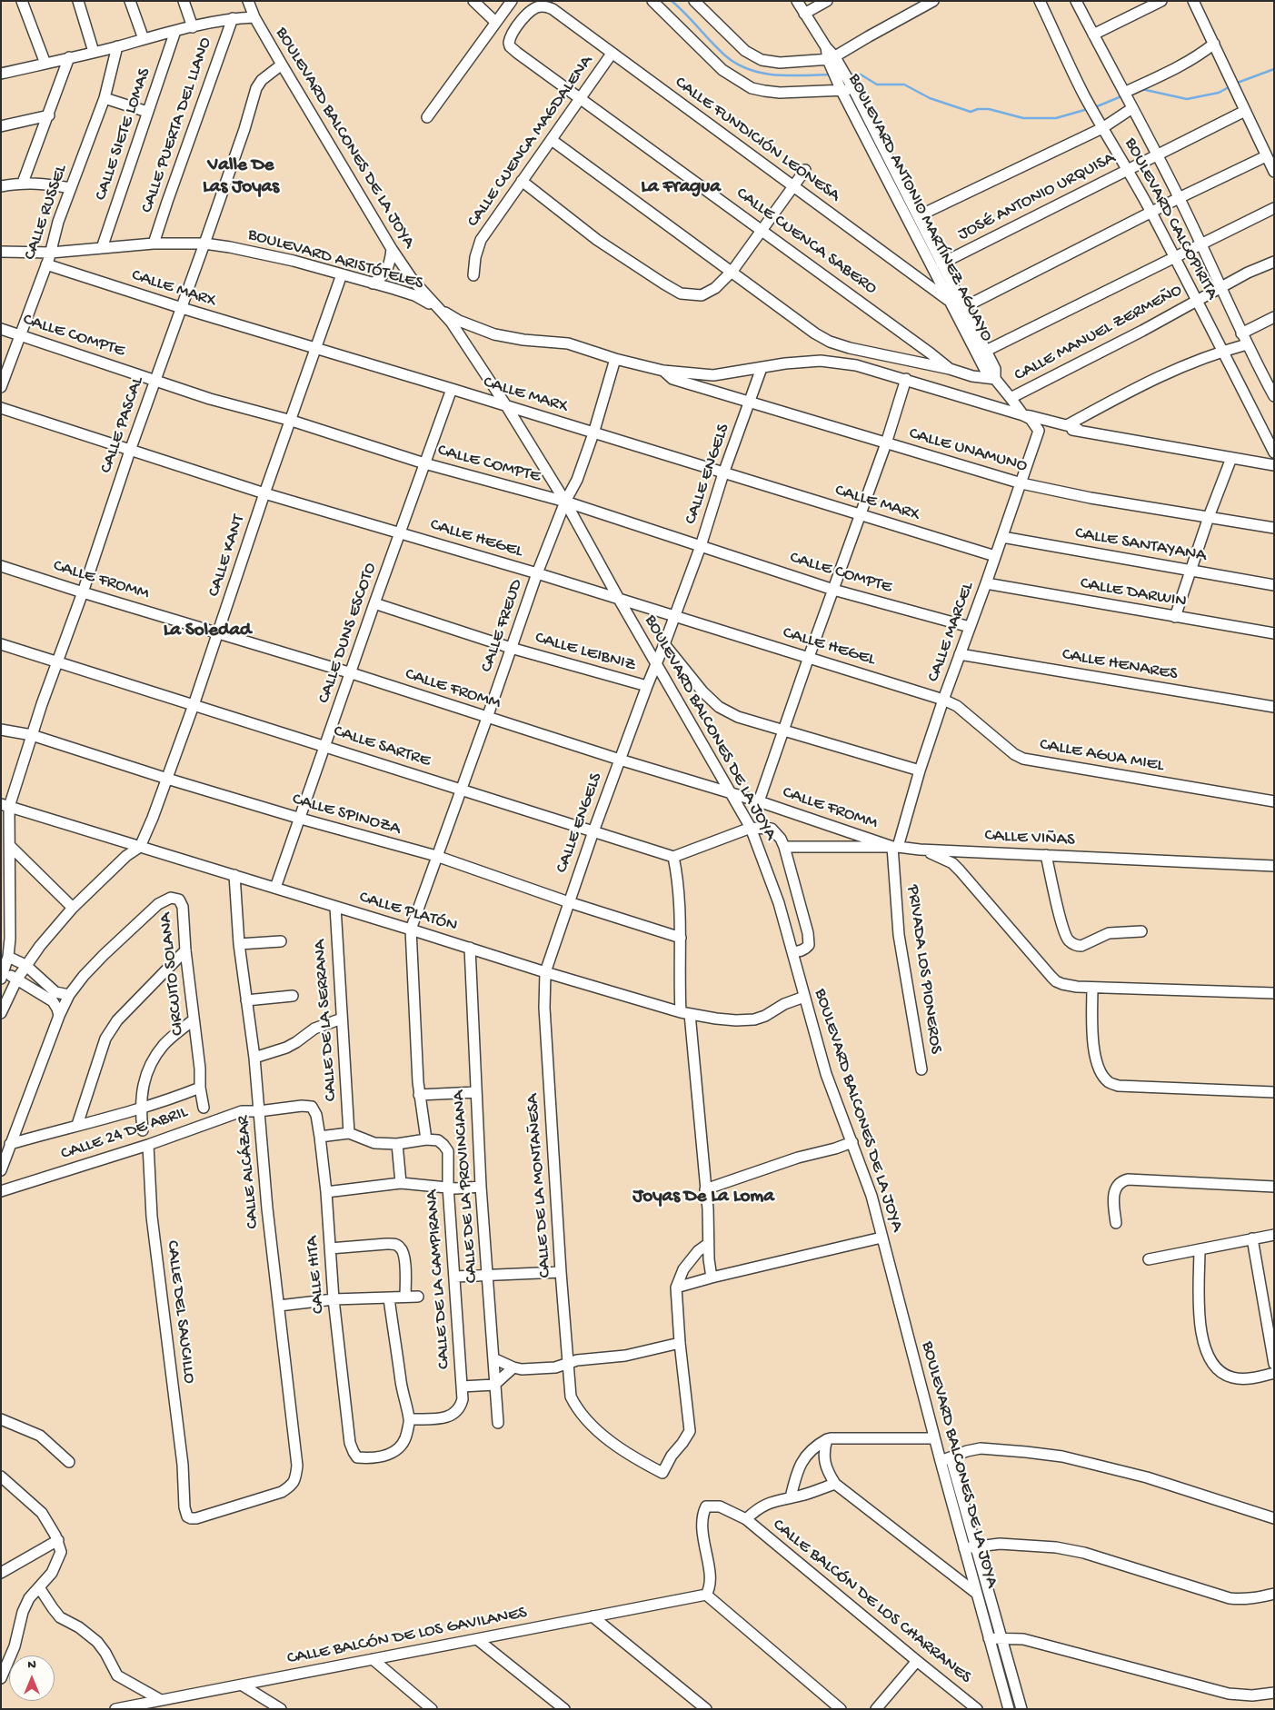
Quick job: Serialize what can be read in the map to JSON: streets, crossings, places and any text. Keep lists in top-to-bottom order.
{
  "streets": {
    "street": [
      "CALLE PUERTA DEL LLANO",
      "CALLE SIETE LOMAS",
      "BOULEVARD BALCONES DE LA JOYA",
      "CALLE FUNDICIÓN LEONESA",
      "CALLE CUENCA MAGDALENA",
      "JOSÉ ANTONIO URQUISA",
      "BOULEVARD ANTONIO MARTÍNEZ AGUAYO",
      "CALLE RUSSEL",
      "BOULEVARD CALCOPIRITA",
      "CALLE CUENCA SABERO",
      "BOULEVARD ARISTÓTELES",
      "CALLE MARX",
      "CALLE MANUEL ZERMEÑO",
      "CALLE COMPTE",
      "CALLE PASCAL",
      "CALLE UNAMUNO",
      "CALLE ENGELS",
      "CALLE HEGEL",
      "CALLE SANTAYANA",
      "CALLE KANT",
      "CALLE FROMM",
      "CALLE DARWIN",
      "CALLE FREUD",
      "CALLE MARCEL",
      "CALLE DUNS ESCOTO",
      "CALLE LEIBNIZ",
      "CALLE HENARES",
      "CALLE SARTRE",
      "CALLE AGUA MIEL",
      "CALLE SPINOZA",
      "CALLE VIÑAS",
      "CALLE PLATÓN",
      "PRIVADA LOS PIONEROS",
      "CIRCUITO SOLANA",
      "CALLE DE LA SERRANA",
      "CALLE 24 DE ABRIL",
      "CALLE ALCÁZAR",
      "CALLE DE LA MONTAÑESA",
      "CALLE DE LA PROVINCIANA",
      "CALLE HITA",
      "CALLE DE LA CAMPIRANA",
      "CALLE DEL SAUCILLO",
      "CALLE BALCÓN DE LOS CHARRANES",
      "CALLE BALCÓN DE LOS GAVILANES"
    ]
  },
  "crossings": [
    ["CALLE PUERTA DEL LLANO", "BOULEVARD ARISTÓTELES"],
    ["CALLE SIETE LOMAS", "BOULEVARD ARISTÓTELES"],
    ["BOULEVARD BALCONES DE LA JOYA", "BOULEVARD ARISTÓTELES"],
    ["BOULEVARD BALCONES DE LA JOYA", "CALLE MARX"],
    ["BOULEVARD BALCONES DE LA JOYA", "CALLE COMPTE"],
    ["BOULEVARD BALCONES DE LA JOYA", "CALLE PASCAL"],
    ["BOULEVARD BALCONES DE LA JOYA", "CALLE HEGEL"],
    ["BOULEVARD BALCONES DE LA JOYA", "CALLE FROMM"],
    ["BOULEVARD BALCONES DE LA JOYA", "CALLE FREUD"],
    ["BOULEVARD BALCONES DE LA JOYA", "CALLE LEIBNIZ"],
    ["BOULEVARD BALCONES DE LA JOYA", "CALLE PLATÓN"],
    ["CALLE FUNDICIÓN LEONESA", "CALLE CUENCA MAGDALENA"],
    ["CALLE FUNDICIÓN LEONESA", "BOULEVARD ANTONIO MARTÍNEZ AGUAYO"],
    ["CALLE FUNDICIÓN LEONESA", "CALLE CUENCA SABERO"],
    ["CALLE CUENCA MAGDALENA", "CALLE CUENCA SABERO"],
    ["JOSÉ ANTONIO URQUISA", "BOULEVARD ANTONIO MARTÍNEZ AGUAYO"],
    ["JOSÉ ANTONIO URQUISA", "BOULEVARD CALCOPIRITA"],
    ["BOULEVARD ANTONIO MARTÍNEZ AGUAYO", "BOULEVARD ARISTÓTELES"],
    ["BOULEVARD ANTONIO MARTÍNEZ AGUAYO", "CALLE MANUEL ZERMEÑO"],
    ["CALLE RUSSEL", "BOULEVARD ARISTÓTELES"],
    ["CALLE RUSSEL", "CALLE MARX"],
    ["CALLE RUSSEL", "CALLE COMPTE"],
    ["BOULEVARD CALCOPIRITA", "CALLE MANUEL ZERMEÑO"],
    ["BOULEVARD ARISTÓTELES", "CALLE PASCAL"],
    ["BOULEVARD ARISTÓTELES", "CALLE UNAMUNO"],
    ["BOULEVARD ARISTÓTELES", "CALLE ENGELS"],
    ["BOULEVARD ARISTÓTELES", "CALLE KANT"],
    ["BOULEVARD ARISTÓTELES", "CALLE FREUD"],
    ["BOULEVARD ARISTÓTELES", "CALLE MARCEL"],
    ["CALLE MARX", "CALLE PASCAL"],
    ["CALLE MARX", "CALLE ENGELS"],
    ["CALLE MARX", "CALLE KANT"],
    ["CALLE MARX", "CALLE FREUD"],
    ["CALLE MARX", "CALLE MARCEL"],
    ["CALLE MARX", "CALLE DUNS ESCOTO"],
    ["CALLE COMPTE", "CALLE PASCAL"],
    ["CALLE COMPTE", "CALLE ENGELS"],
    ["CALLE COMPTE", "CALLE KANT"],
    ["CALLE COMPTE", "CALLE FREUD"],
    ["CALLE COMPTE", "CALLE MARCEL"],
    ["CALLE COMPTE", "CALLE DUNS ESCOTO"],
    ["CALLE PASCAL", "CALLE HEGEL"],
    ["CALLE PASCAL", "CALLE FROMM"],
    ["CALLE PASCAL", "CALLE SARTRE"],
    ["CALLE PASCAL", "CALLE SPINOZA"],
    ["CALLE PASCAL", "CALLE PLATÓN"],
    ["CALLE UNAMUNO", "CALLE ENGELS"],
    ["CALLE UNAMUNO", "CALLE MARCEL"],
    ["CALLE ENGELS", "CALLE HEGEL"],
    ["CALLE ENGELS", "CALLE FROMM"],
    ["CALLE ENGELS", "CALLE LEIBNIZ"],
    ["CALLE ENGELS", "CALLE SARTRE"],
    ["CALLE ENGELS", "CALLE SPINOZA"],
    ["CALLE ENGELS", "CALLE PLATÓN"],
    ["CALLE ENGELS", "CALLE DE LA MONTAÑESA"],
    ["CALLE HEGEL", "CALLE KANT"],
    ["CALLE HEGEL", "CALLE FREUD"],
    ["CALLE HEGEL", "CALLE MARCEL"],
    ["CALLE HEGEL", "CALLE DUNS ESCOTO"],
    ["CALLE HEGEL", "CALLE AGUA MIEL"],
    ["CALLE SANTAYANA", "CALLE MARCEL"],
    ["CALLE KANT", "CALLE FROMM"],
    ["CALLE KANT", "CALLE SARTRE"],
    ["CALLE KANT", "CALLE SPINOZA"],
    ["CALLE KANT", "CALLE PLATÓN"],
    ["CALLE FROMM", "CALLE FREUD"],
    ["CALLE FROMM", "CALLE MARCEL"],
    ["CALLE FROMM", "CALLE DUNS ESCOTO"],
    ["CALLE FROMM", "CALLE VIÑAS"],
    ["CALLE FROMM", "PRIVADA LOS PIONEROS"],
    ["CALLE DARWIN", "CALLE MARCEL"],
    ["CALLE FREUD", "CALLE LEIBNIZ"],
    ["CALLE FREUD", "CALLE SARTRE"],
    ["CALLE FREUD", "CALLE SPINOZA"],
    ["CALLE FREUD", "CALLE PLATÓN"],
    ["CALLE MARCEL", "CALLE HENARES"],
    ["CALLE MARCEL", "CALLE AGUA MIEL"],
    ["CALLE MARCEL", "CALLE VIÑAS"],
    ["CALLE MARCEL", "PRIVADA LOS PIONEROS"],
    ["CALLE DUNS ESCOTO", "CALLE LEIBNIZ"],
    ["CALLE DUNS ESCOTO", "CALLE SARTRE"],
    ["CALLE DUNS ESCOTO", "CALLE SPINOZA"],
    ["CALLE DUNS ESCOTO", "CALLE PLATÓN"],
    ["CALLE VIÑAS", "PRIVADA LOS PIONEROS"],
    ["CALLE PLATÓN", "CALLE DE LA SERRANA"],
    ["CALLE PLATÓN", "CALLE ALCÁZAR"],
    ["CALLE PLATÓN", "CALLE DE LA MONTAÑESA"],
    ["CALLE PLATÓN", "CALLE DE LA PROVINCIANA"],
    ["CALLE 24 DE ABRIL", "CALLE ALCÁZAR"],
    ["CALLE 24 DE ABRIL", "CALLE HITA"],
    ["CALLE 24 DE ABRIL", "CALLE DEL SAUCILLO"],
    ["CALLE ALCÁZAR", "CALLE DEL SAUCILLO"],
    ["CALLE HITA", "CALLE DE LA CAMPIRANA"],
    ["CALLE BALCÓN DE LOS CHARRANES", "CALLE BALCÓN DE LOS GAVILANES"]
  ],
  "districts": [
    "Valle De Las Joyas",
    "La Fragua",
    "La Soledad",
    "Joyas De La Loma"
  ],
  "north": "top"
}
